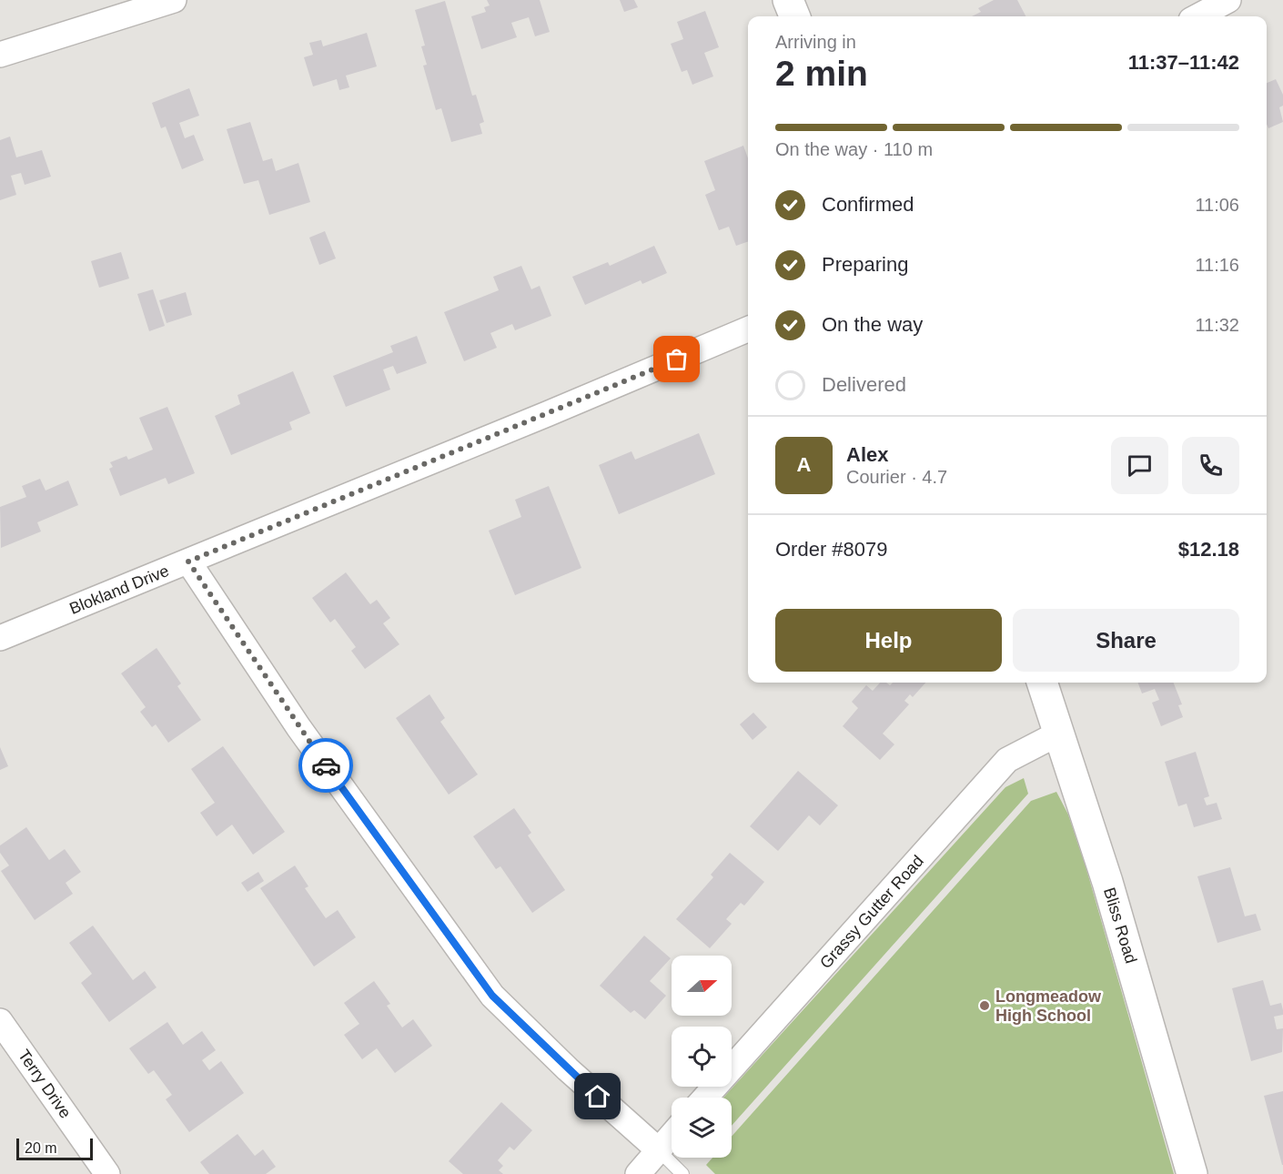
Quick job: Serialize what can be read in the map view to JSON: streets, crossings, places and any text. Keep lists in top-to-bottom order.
{
  "streets": {
    "main road": ["Bliss Road"],
    "street": ["Blokland Drive", "Grassy Gutter Road", "Terry Drive"]
  },
  "crossings": [
    ["Grassy Gutter Road", "Bliss Road"]
  ],
  "places": ["Longmeadow High School"],
  "scale_bar": "20 m",
  "north": "right",
  "page": {
    "heading": ["2 min", "Arriving in", "11:37–11:42"],
    "panel": [
      "Alex",
      "Courier · 4.7",
      "Order #8079",
      "$12.18"
    ],
    "bar": "On the way · 110 m",
    "list": [
      ["Confirmed", "11:06"],
      ["Preparing", "11:16"],
      ["On the way", "11:32"],
      "Delivered"
    ],
    "round": "A",
    "buttons": ["Help", "Share"],
    "scale": "20 m"
  }
}
